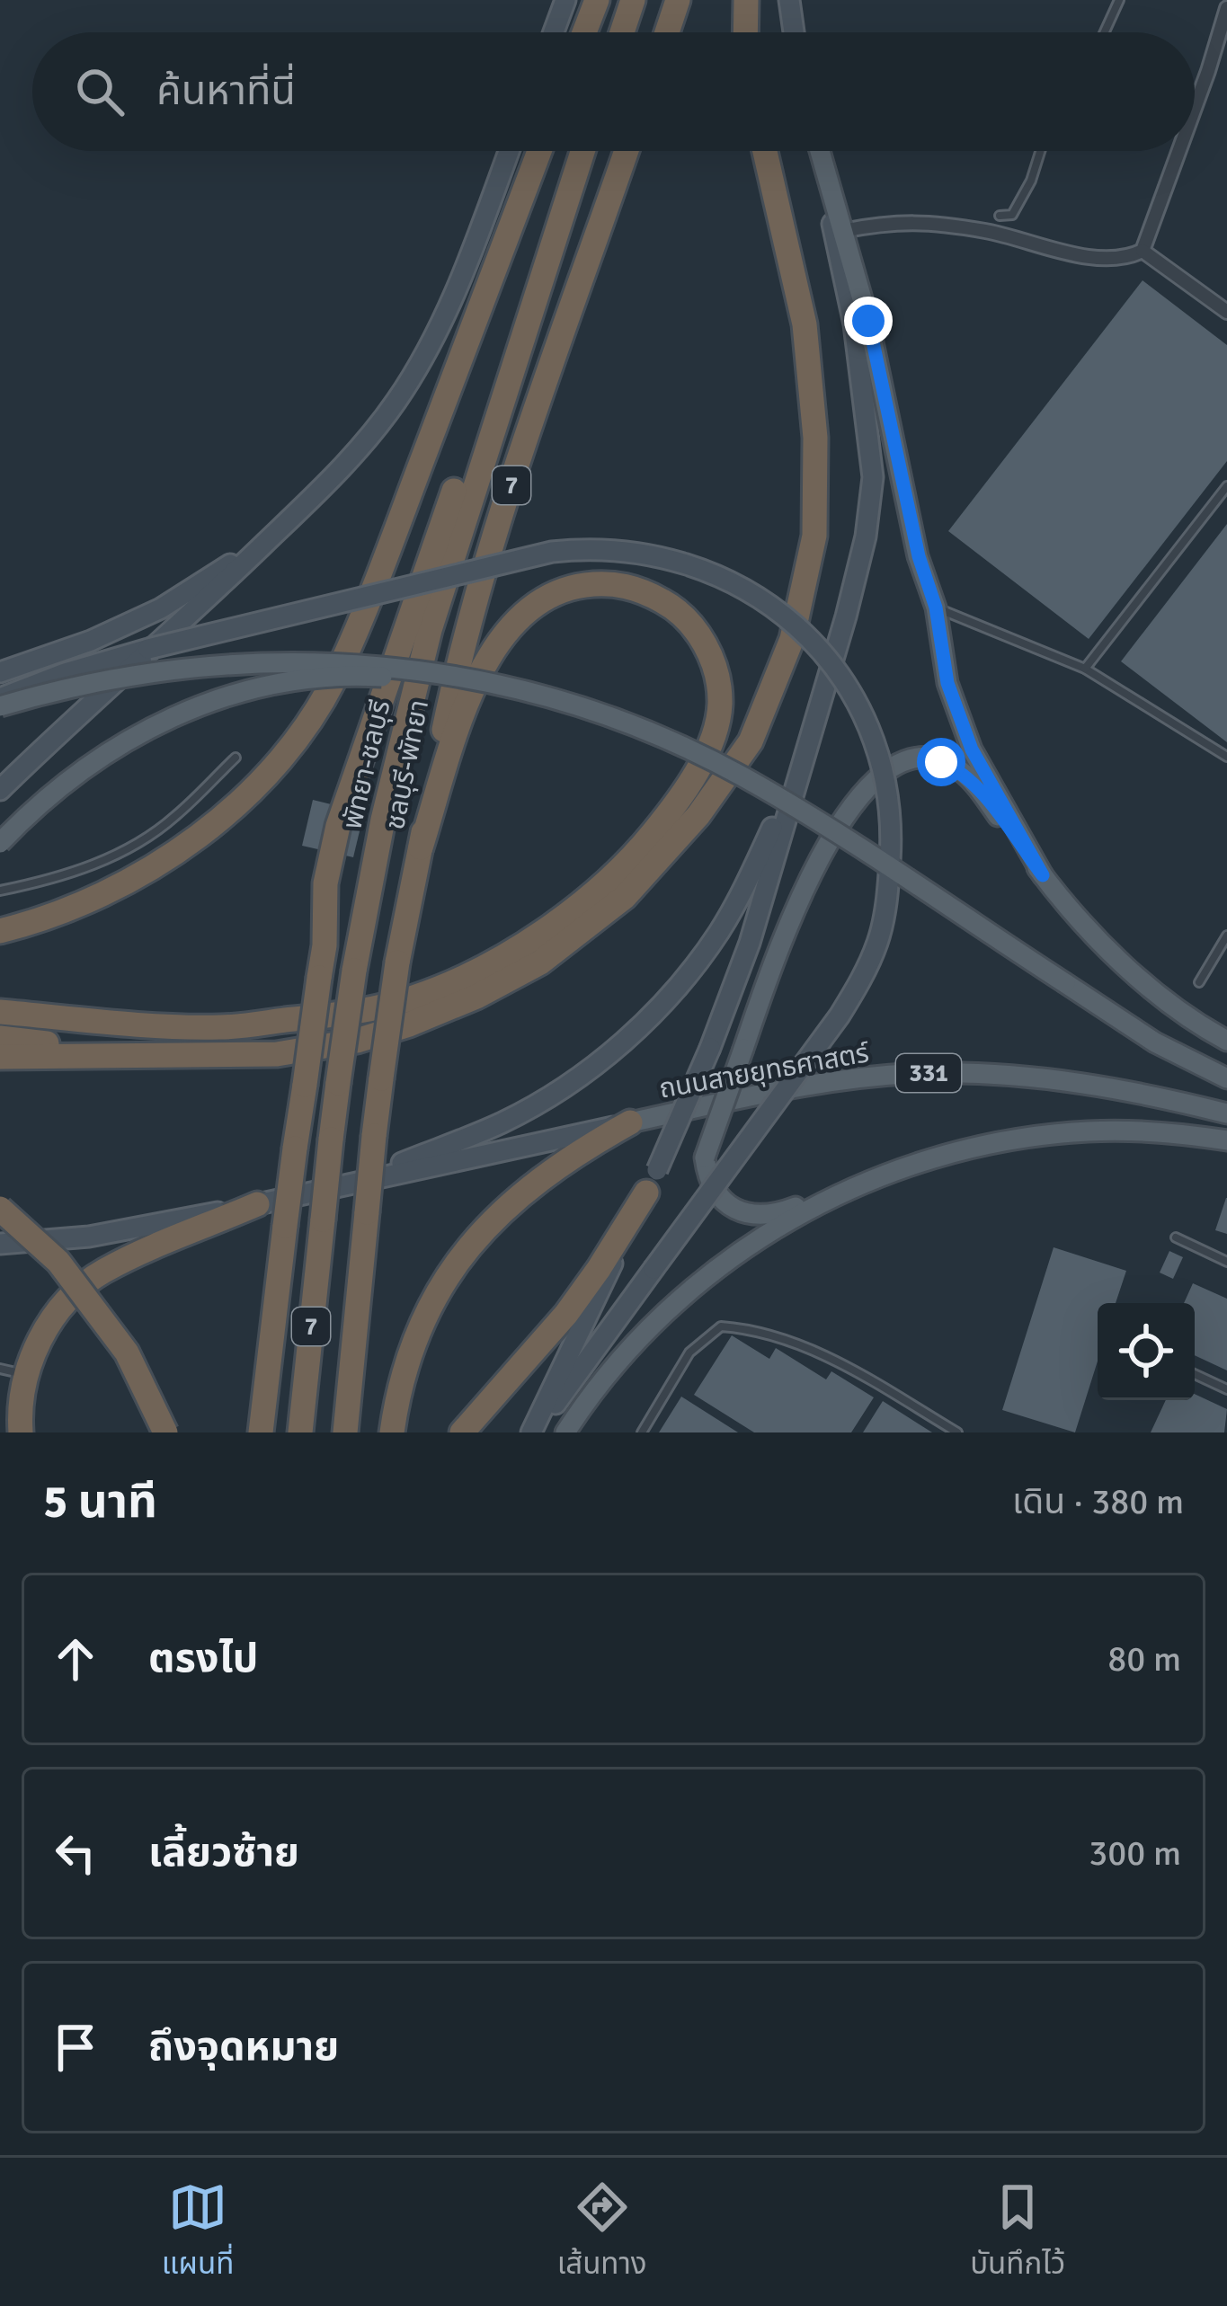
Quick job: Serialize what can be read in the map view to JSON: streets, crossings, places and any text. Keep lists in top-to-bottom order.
{
  "streets": {
    "highway": ["7", "พัทยา-ชลบุรี", "ชลบุรี-พัทยา"],
    "main road": ["ถนนสายยุทธศาสตร์", "331"]
  },
  "page": {
    "search": "ค้นหาที่นี่",
    "heading": ["5 นาที", "เดิน · 380 m"],
    "list": [
      ["ตรงไป", "80 m"],
      ["เลี้ยวซ้าย", "300 m"],
      "ถึงจุดหมาย"
    ],
    "nav": ["แผนที่", "เส้นทาง", "บันทึกไว้"]
  }
}
